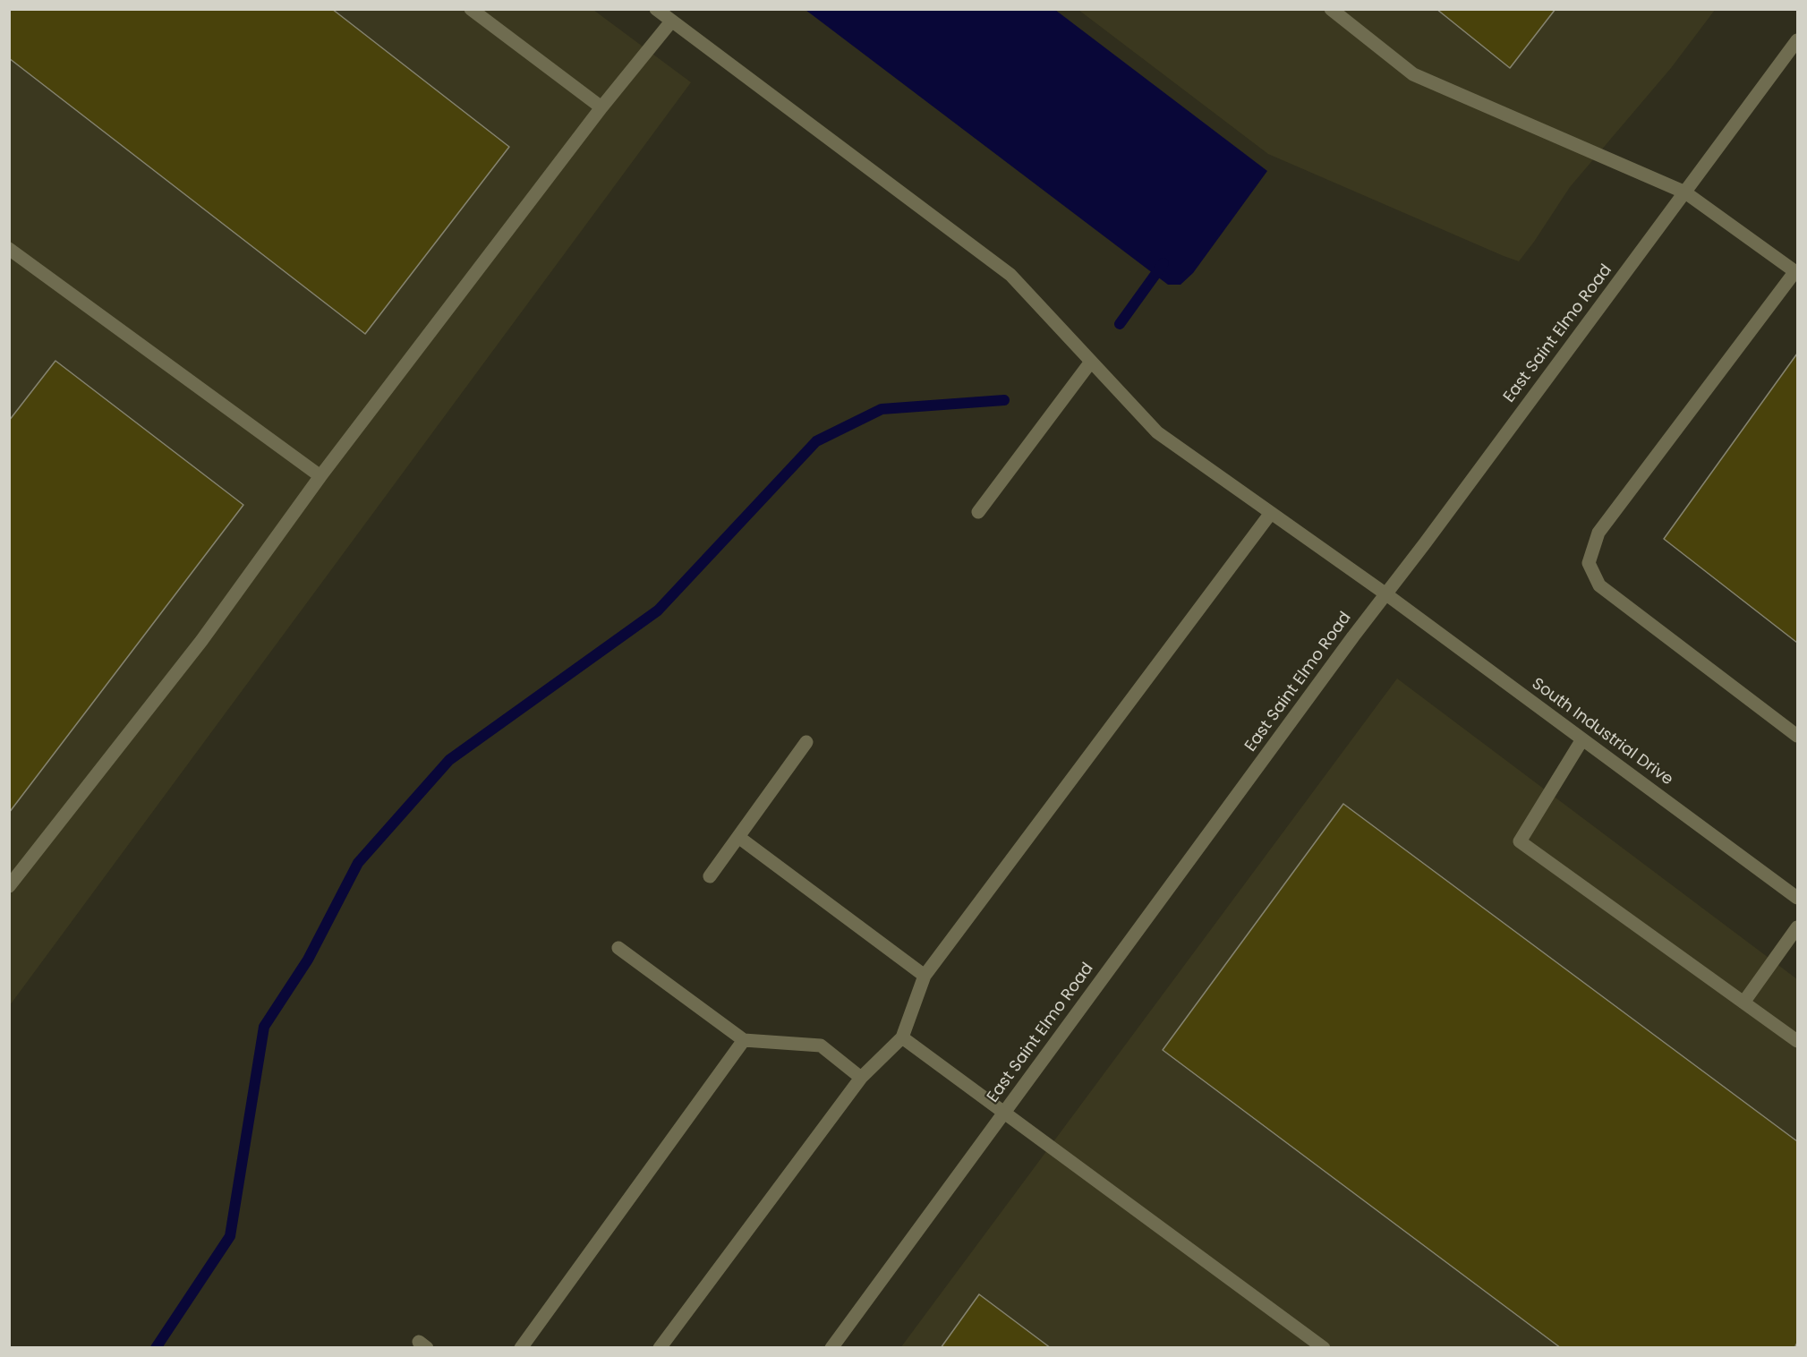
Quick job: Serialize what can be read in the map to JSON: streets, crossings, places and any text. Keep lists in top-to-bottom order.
{
  "streets": {
    "street": ["East Saint Elmo Road", "South Industrial Drive"]
  },
  "crossings": [
    ["East Saint Elmo Road", "South Industrial Drive"]
  ]
}
